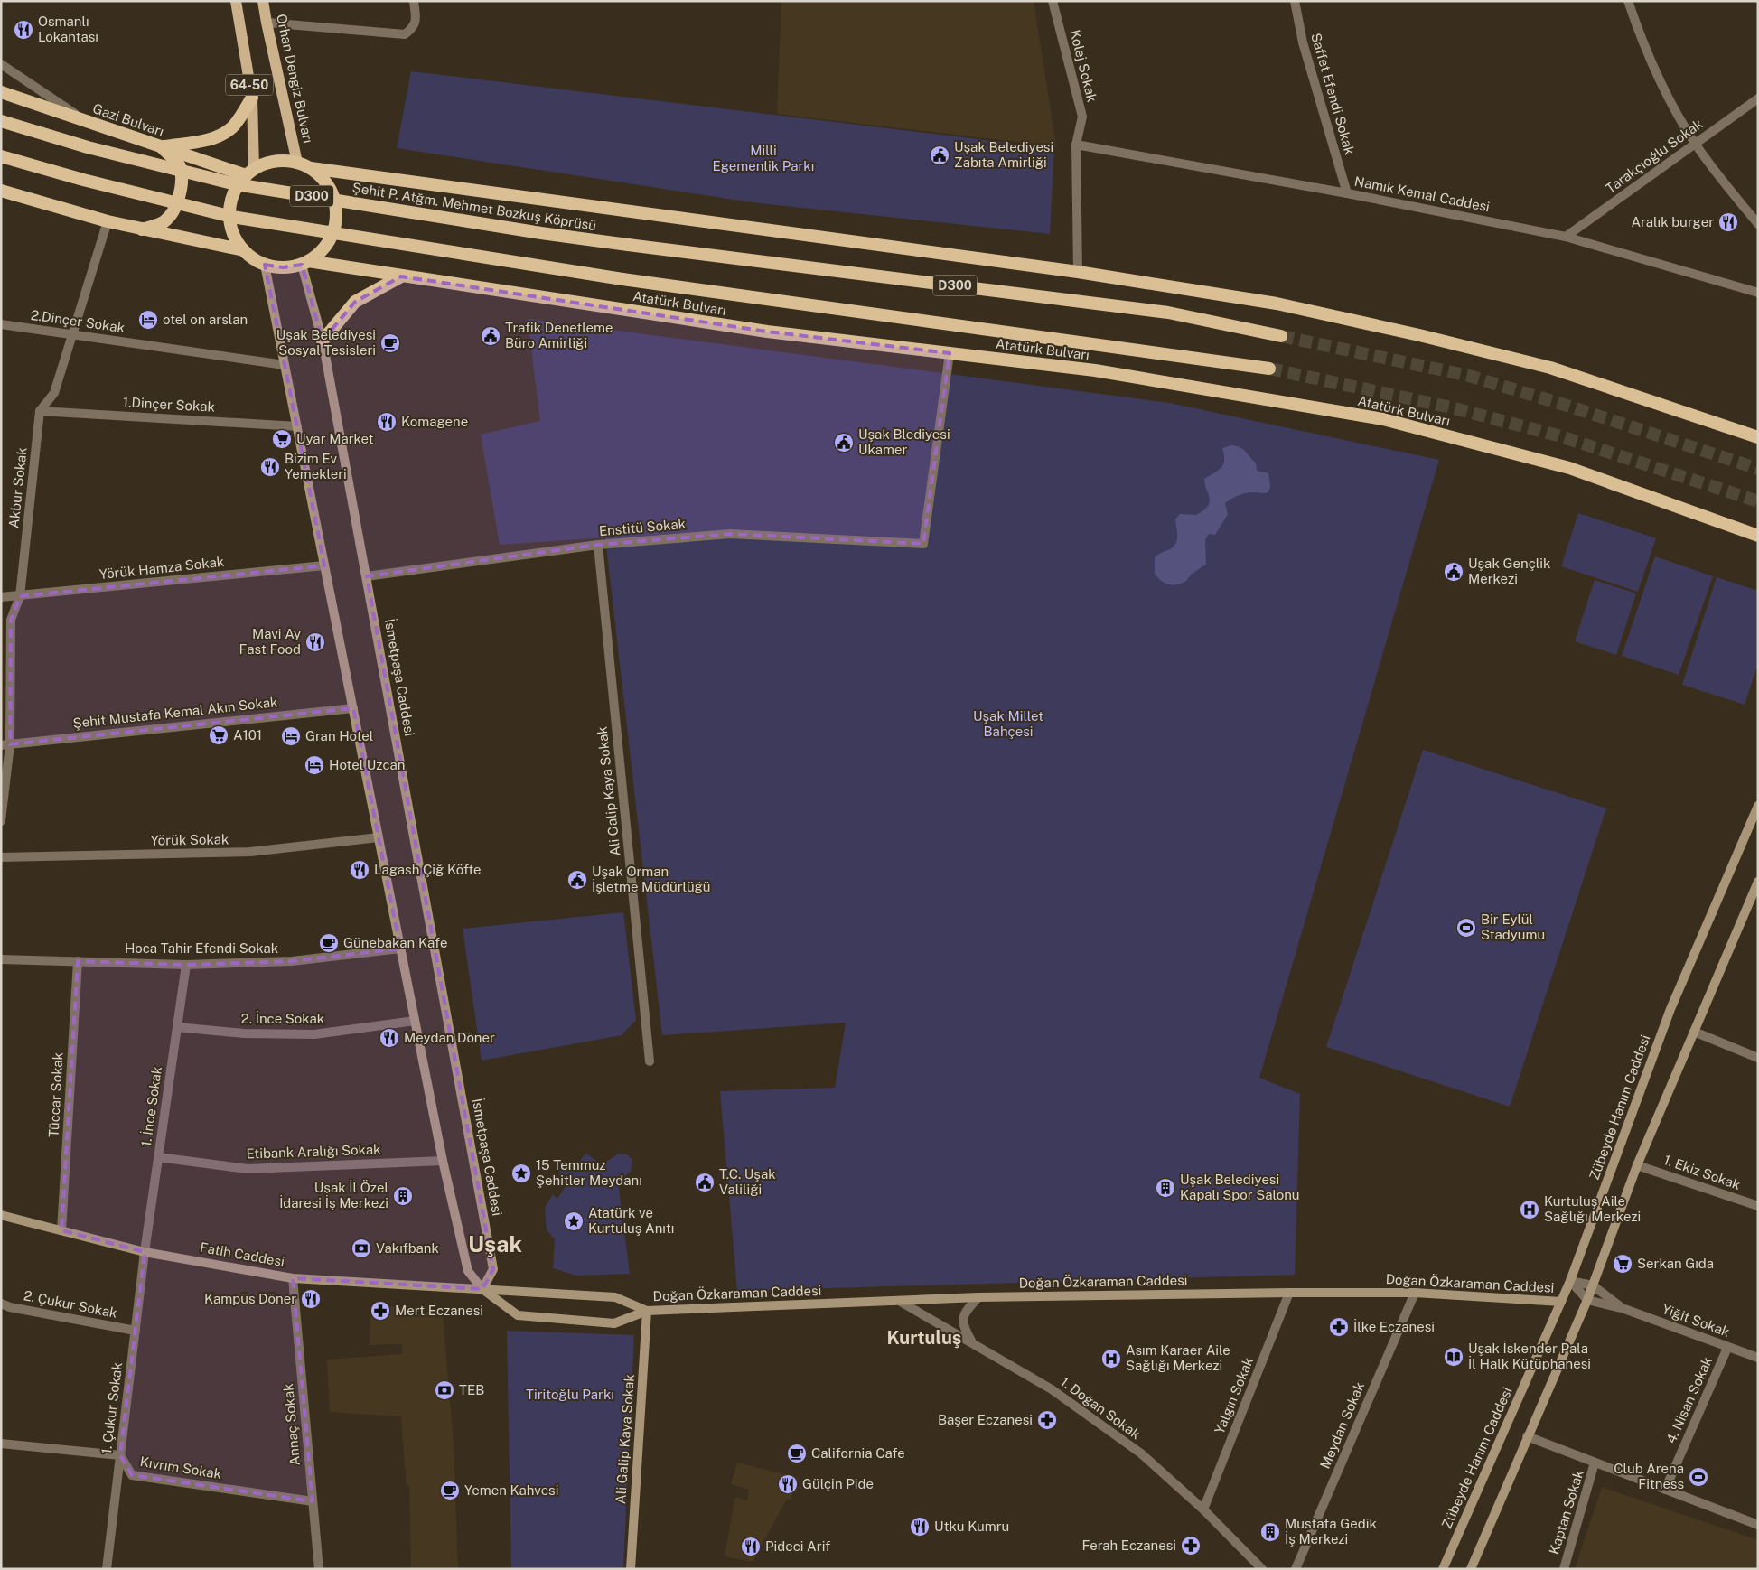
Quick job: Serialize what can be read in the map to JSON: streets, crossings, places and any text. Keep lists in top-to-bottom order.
{
  "streets": {
    "highway": [
      "Gazi Bulvarı",
      "D300",
      "Şehit P. Atğm. Mehmet Bozkuş Köprüsü",
      "Atatürk Bulvarı"
    ],
    "main road": [
      "Orhan Dengiz Bulvarı",
      "64-50",
      "İsmetpaşa Caddesi",
      "Ali Galip Kaya Sokak",
      "Zübeyde Hanım Caddesi",
      "Fatih Caddesi",
      "Doğan Özkaraman Caddesi"
    ],
    "street": [
      "Kolej Sokak",
      "Saffet Efendi Sokak",
      "Tarakçıoğlu Sokak",
      "Namık Kemal Caddesi",
      "2.Dinçer Sokak",
      "1.Dinçer Sokak",
      "Akbur Sokak",
      "Enstitü Sokak",
      "Yörük Hamza Sokak",
      "Şehit Mustafa Kemal Akın Sokak",
      "Yörük Sokak",
      "Hoca Tahir Efendi Sokak",
      "2. İnce Sokak",
      "Tüccar Sokak",
      "1. İnce Sokak",
      "Etibank Aralığı Sokak",
      "1. Ekiz Sokak",
      "2. Çukur Sokak",
      "Yiğit Sokak",
      "Yalgın Sokak",
      "4. Nisan Sokak",
      "1. Çukur Sokak",
      "1. Doğan Sokak",
      "Annaç Sokak",
      "Meydan Sokak",
      "Kıvrım Sokak",
      "Kaptan Sokak"
    ]
  },
  "crossings": [
    ["Kolej Sokak", "Namık Kemal Caddesi"],
    ["Orhan Dengiz Bulvarı", "64-50"],
    ["Orhan Dengiz Bulvarı", "Gazi Bulvarı"],
    ["Orhan Dengiz Bulvarı", "Atatürk Bulvarı"],
    ["Orhan Dengiz Bulvarı", "İsmetpaşa Caddesi"],
    ["64-50", "Gazi Bulvarı"],
    ["64-50", "Atatürk Bulvarı"],
    ["64-50", "İsmetpaşa Caddesi"],
    ["Saffet Efendi Sokak", "Namık Kemal Caddesi"],
    ["Gazi Bulvarı", "Atatürk Bulvarı"],
    ["Gazi Bulvarı", "İsmetpaşa Caddesi"],
    ["Tarakçıoğlu Sokak", "Namık Kemal Caddesi"],
    ["Atatürk Bulvarı", "Enstitü Sokak"],
    ["Atatürk Bulvarı", "İsmetpaşa Caddesi"],
    ["1.Dinçer Sokak", "Akbur Sokak"],
    ["Akbur Sokak", "Yörük Hamza Sokak"],
    ["Akbur Sokak", "Şehit Mustafa Kemal Akın Sokak"],
    ["Enstitü Sokak", "İsmetpaşa Caddesi"],
    ["Enstitü Sokak", "Ali Galip Kaya Sokak"],
    ["İsmetpaşa Caddesi", "Fatih Caddesi"],
    ["İsmetpaşa Caddesi", "Doğan Özkaraman Caddesi"],
    ["Ali Galip Kaya Sokak", "Doğan Özkaraman Caddesi"],
    ["Hoca Tahir Efendi Sokak", "Tüccar Sokak"],
    ["Hoca Tahir Efendi Sokak", "1. İnce Sokak"],
    ["2. İnce Sokak", "1. İnce Sokak"],
    ["Tüccar Sokak", "Fatih Caddesi"],
    ["1. İnce Sokak", "Etibank Aralığı Sokak"],
    ["1. İnce Sokak", "Fatih Caddesi"],
    ["1. İnce Sokak", "1. Çukur Sokak"],
    ["Zübeyde Hanım Caddesi", "Doğan Özkaraman Caddesi"],
    ["Fatih Caddesi", "Doğan Özkaraman Caddesi"],
    ["Fatih Caddesi", "1. Çukur Sokak"],
    ["Fatih Caddesi", "Annaç Sokak"],
    ["Doğan Özkaraman Caddesi", "Yalgın Sokak"],
    ["Doğan Özkaraman Caddesi", "1. Doğan Sokak"],
    ["Doğan Özkaraman Caddesi", "Meydan Sokak"],
    ["2. Çukur Sokak", "1. Çukur Sokak"],
    ["Yiğit Sokak", "4. Nisan Sokak"],
    ["Yalgın Sokak", "1. Doğan Sokak"],
    ["1. Çukur Sokak", "Kıvrım Sokak"],
    ["Annaç Sokak", "Kıvrım Sokak"]
  ],
  "districts": ["Uşak", "Kurtuluş"],
  "parks": ["Milli Egemenlik Parkı", "Uşak Millet Bahçesi", "Tiritoğlu Parkı"],
  "places": {
    "restaurant": [
      "Osmanlı Lokantası",
      "Aralık burger",
      "Komagene",
      "Bizim Ev Yemekleri",
      "Mavi Ay Fast Food",
      "Lagash Çiğ Köfte",
      "Meydan Döner",
      "Kampüs Döner",
      "Gülçin Pide",
      "Utku Kumru",
      "Pideci Arif"
    ],
    "public building": [
      "Uşak Belediyesi Zabıta Amirliği",
      "Trafik Denetleme Büro Amirliği",
      "Uşak Blediyesi Ukamer",
      "Uşak Gençlik Merkezi",
      "Uşak Orman İşletme Müdürlüğü",
      "T.C. Uşak Valiliği"
    ],
    "hotel": ["otel on arslan", "Gran Hotel", "Hotel Uzcan"],
    "cafe": [
      "Uşak Belediyesi Sosyal Tesisleri",
      "Günebakan Kafe",
      "California Cafe",
      "Yemen Kahvesi"
    ],
    "supermarket": ["Uyar Market", "A101", "Serkan Gıda"],
    "sports": ["Bir Eylül Stadyumu", "Club Arena Fitness"],
    "place": ["15 Temmuz Şehitler Meydanı", "Atatürk ve Kurtuluş Anıtı"],
    "building": ["Uşak Belediyesi Kapalı Spor Salonu", "Uşak İl Özel İdaresi İş Merkezi", "Mustafa Gedik İş Merkezi"],
    "hospital": ["Kurtuluş Aile Sağlığı Merkezi", "Asım Karaer Aile Sağlığı Merkezi"],
    "bank": ["Vakıfbank", "TEB"],
    "pharmacy": [
      "Mert Eczanesi",
      "İlke Eczanesi",
      "Başer Eczanesi",
      "Ferah Eczanesi"
    ],
    "library": ["Uşak İskender Pala İl Halk Kütüphanesi"]
  }
}
